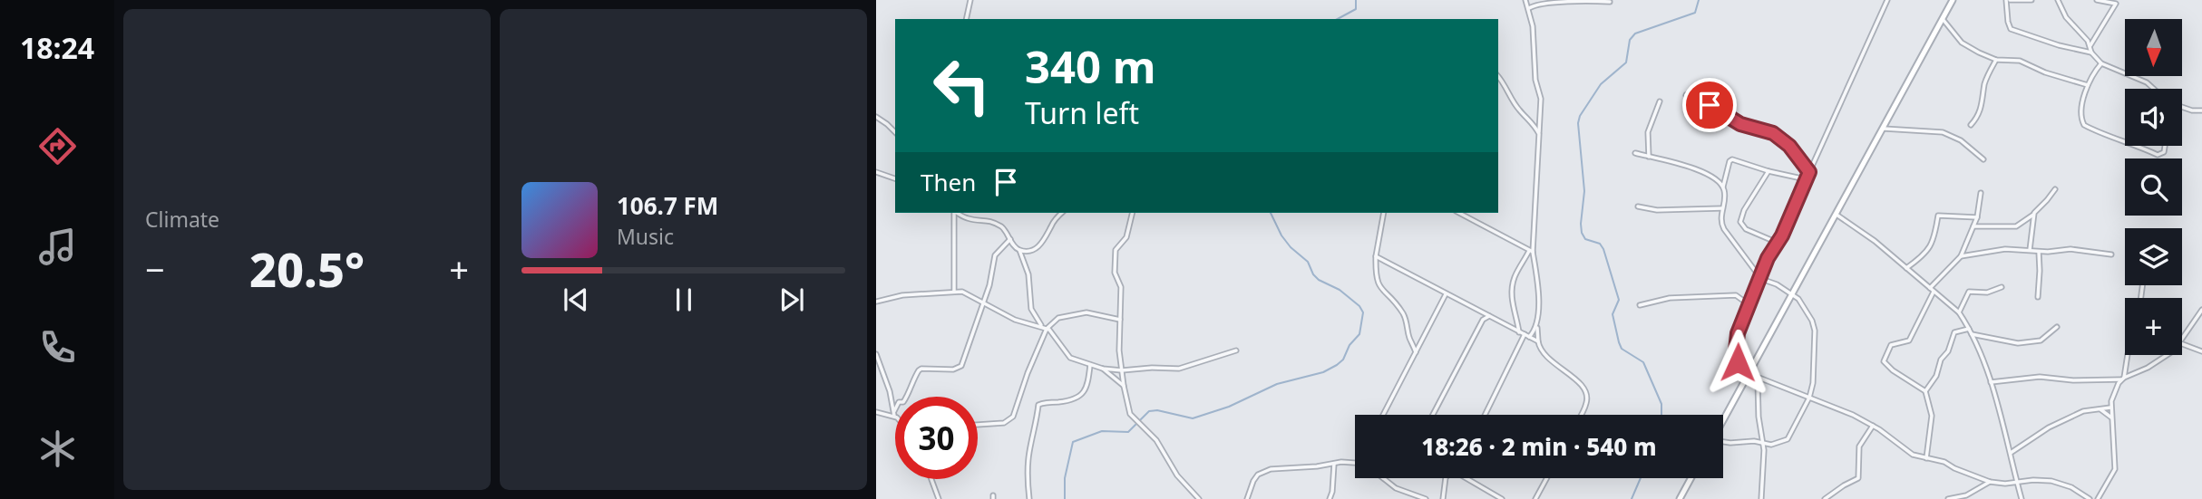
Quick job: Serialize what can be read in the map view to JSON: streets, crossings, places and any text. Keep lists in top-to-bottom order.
{
  "north": "bottom",
  "page": {
    "tabs": "18:24",
    "tile": "Climate",
    "map_buttons": "+",
    "turn": ["340 m", "Turn left"],
    "then": "Then",
    "song": ["106.7 FM", "Music"],
    "heat": ["−", "20.5°", "+"],
    "limit": "30",
    "trip": "18:26 · 2 min · 540 m"
  }
}
